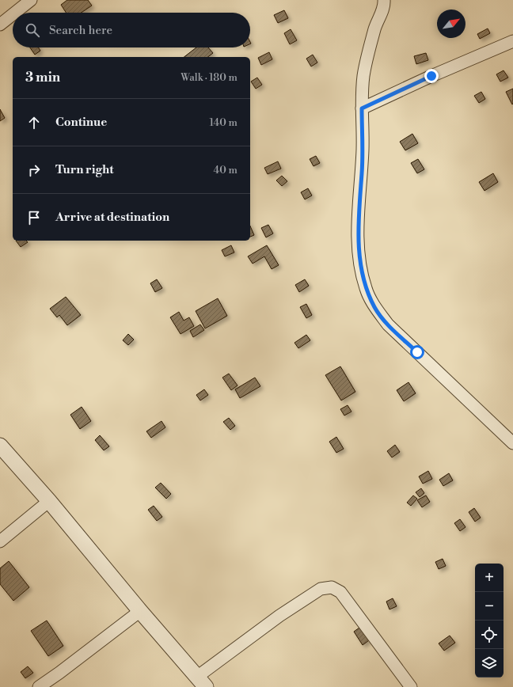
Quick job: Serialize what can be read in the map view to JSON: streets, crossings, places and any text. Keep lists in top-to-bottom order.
{
  "north": "top right",
  "page": {
    "search": "Search here",
    "heading": ["3 min", "Walk · 180 m"],
    "list": [
      ["Continue", "140 m"],
      ["Turn right", "40 m"],
      "Arrive at destination"
    ],
    "map_buttons": ["+", "−"]
  }
}
